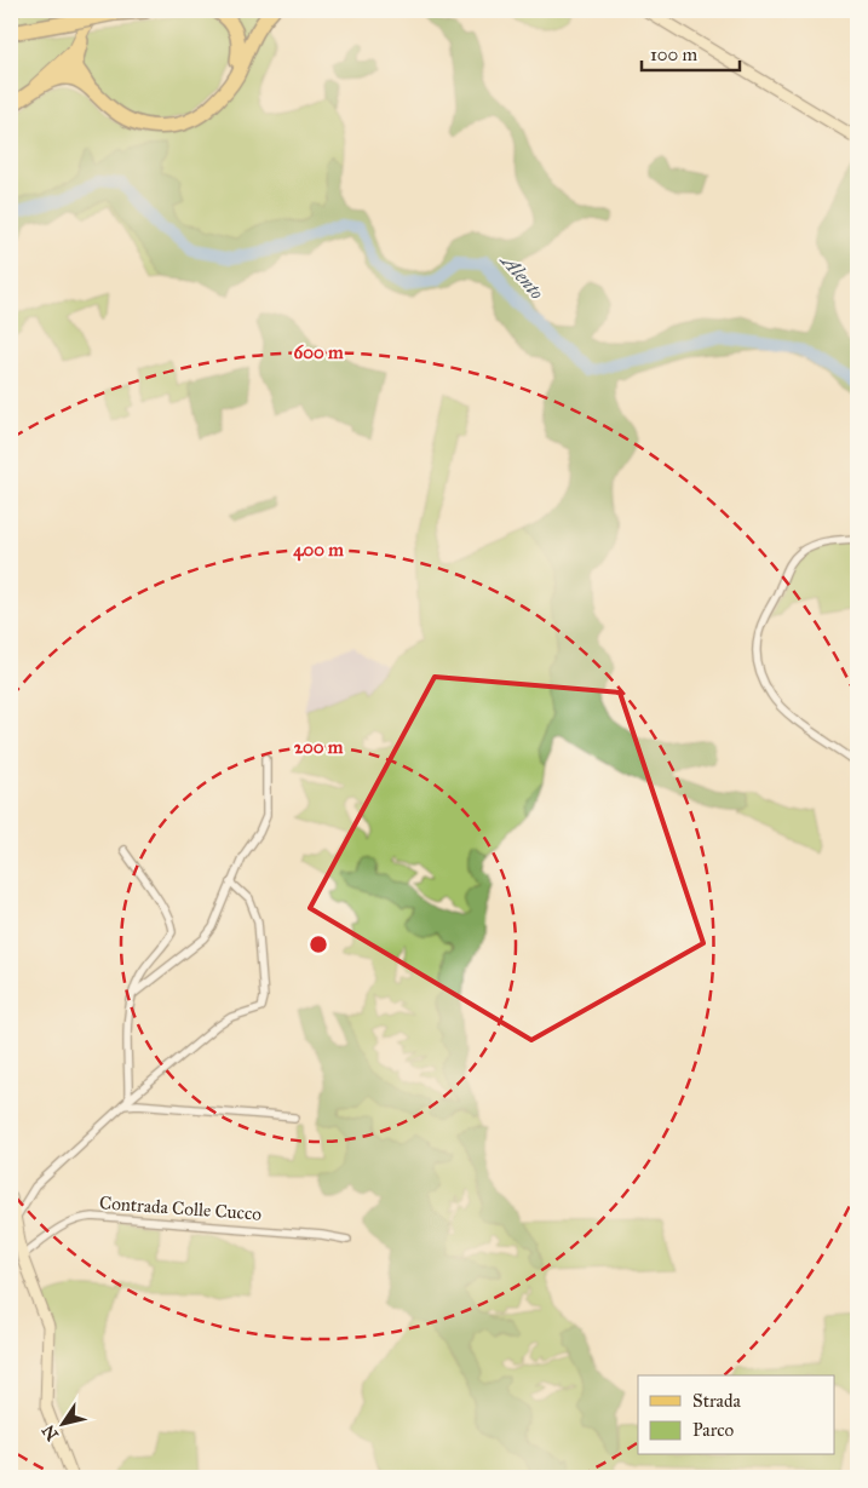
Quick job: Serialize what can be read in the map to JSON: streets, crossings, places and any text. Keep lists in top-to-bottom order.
{
  "streets": {
    "street": ["Contrada Colle Cucco"]
  },
  "water": ["Alento"],
  "legend": ["Strada", "Parco"],
  "scale_bar": "100 m",
  "north": "bottom left",
  "rings": ["600 m", "400 m", "200 m"]
}
